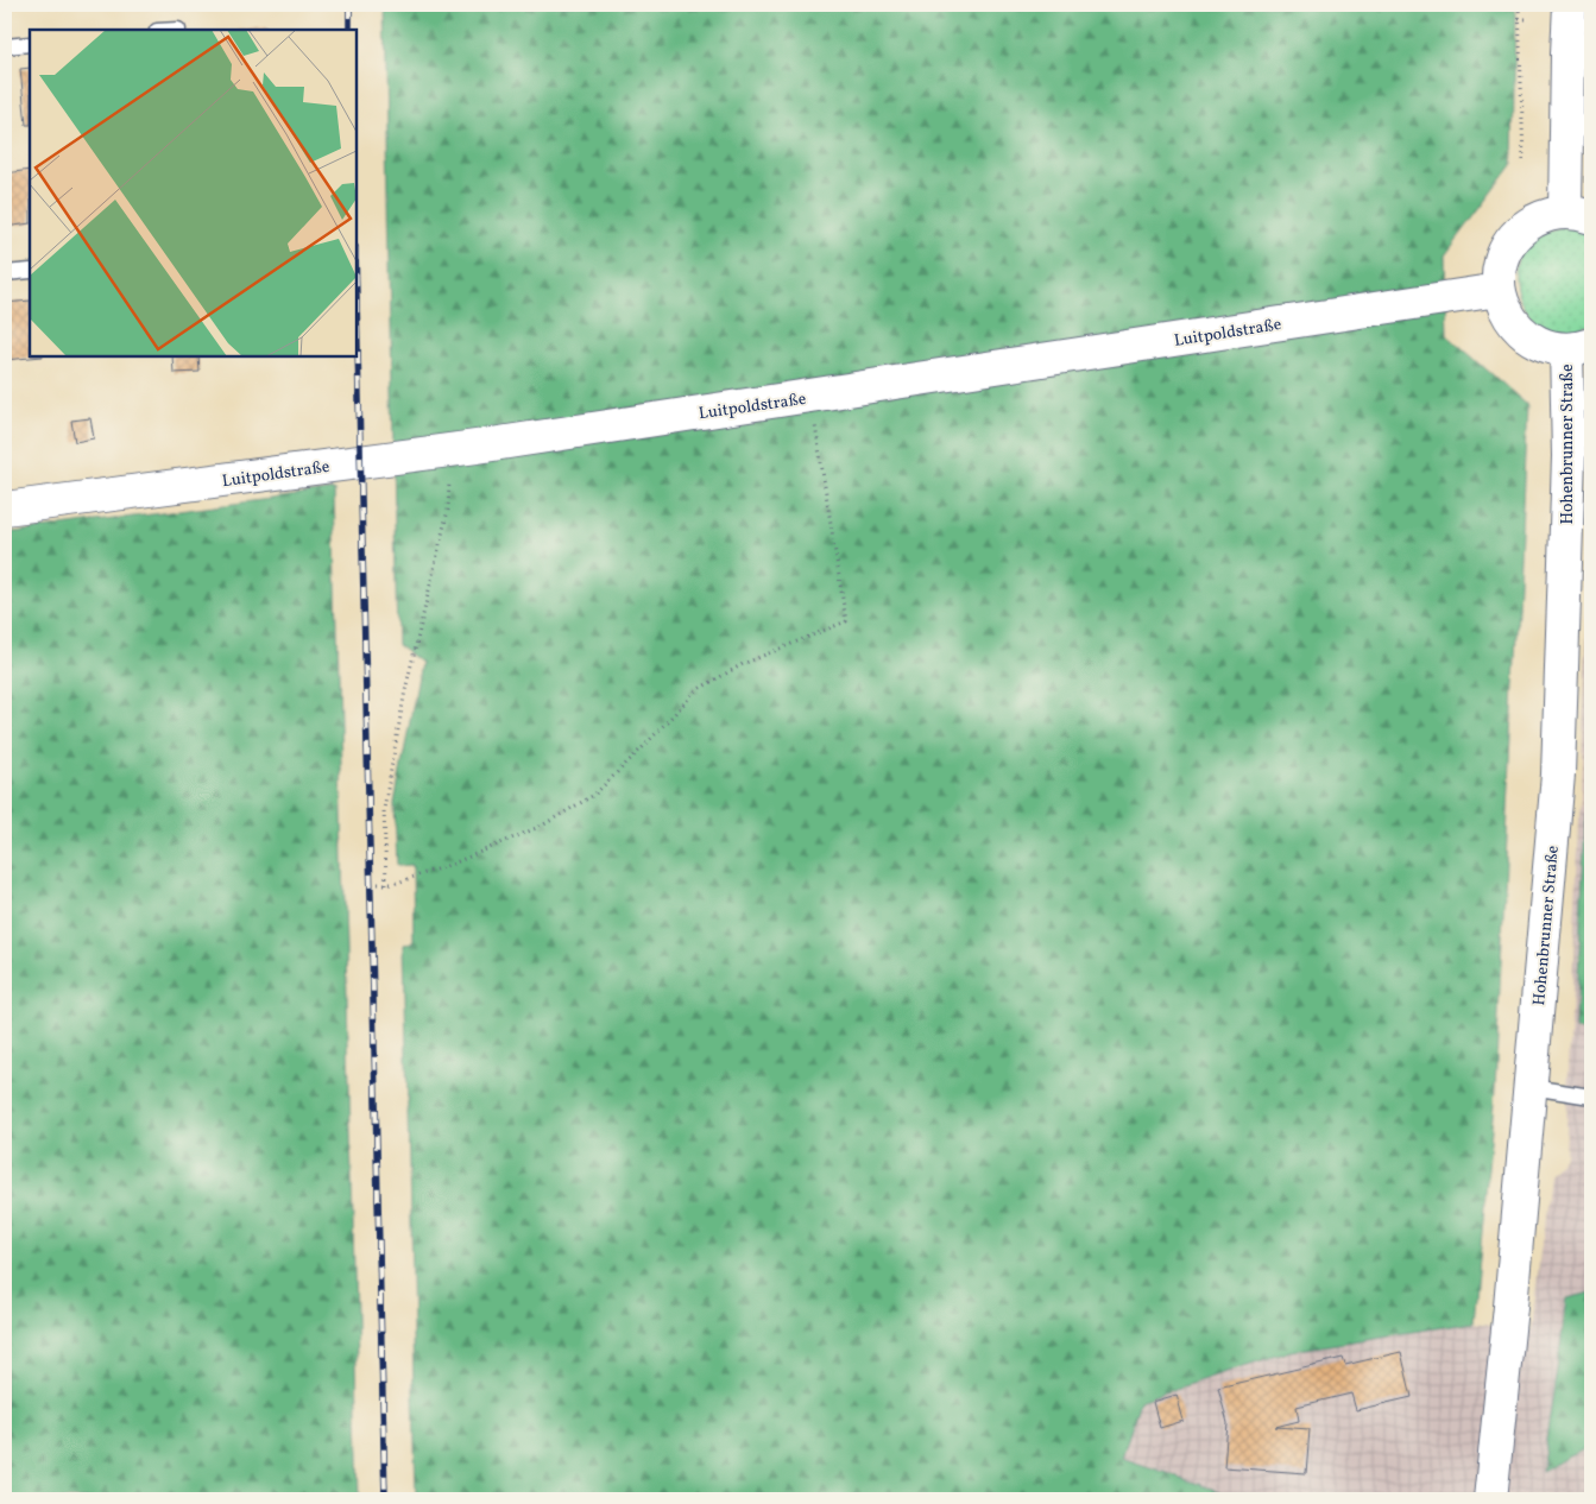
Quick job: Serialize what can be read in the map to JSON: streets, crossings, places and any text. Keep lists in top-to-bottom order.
{
  "streets": {
    "street": ["Luitpoldstraße", "Hohenbrunner Straße"]
  }
}
